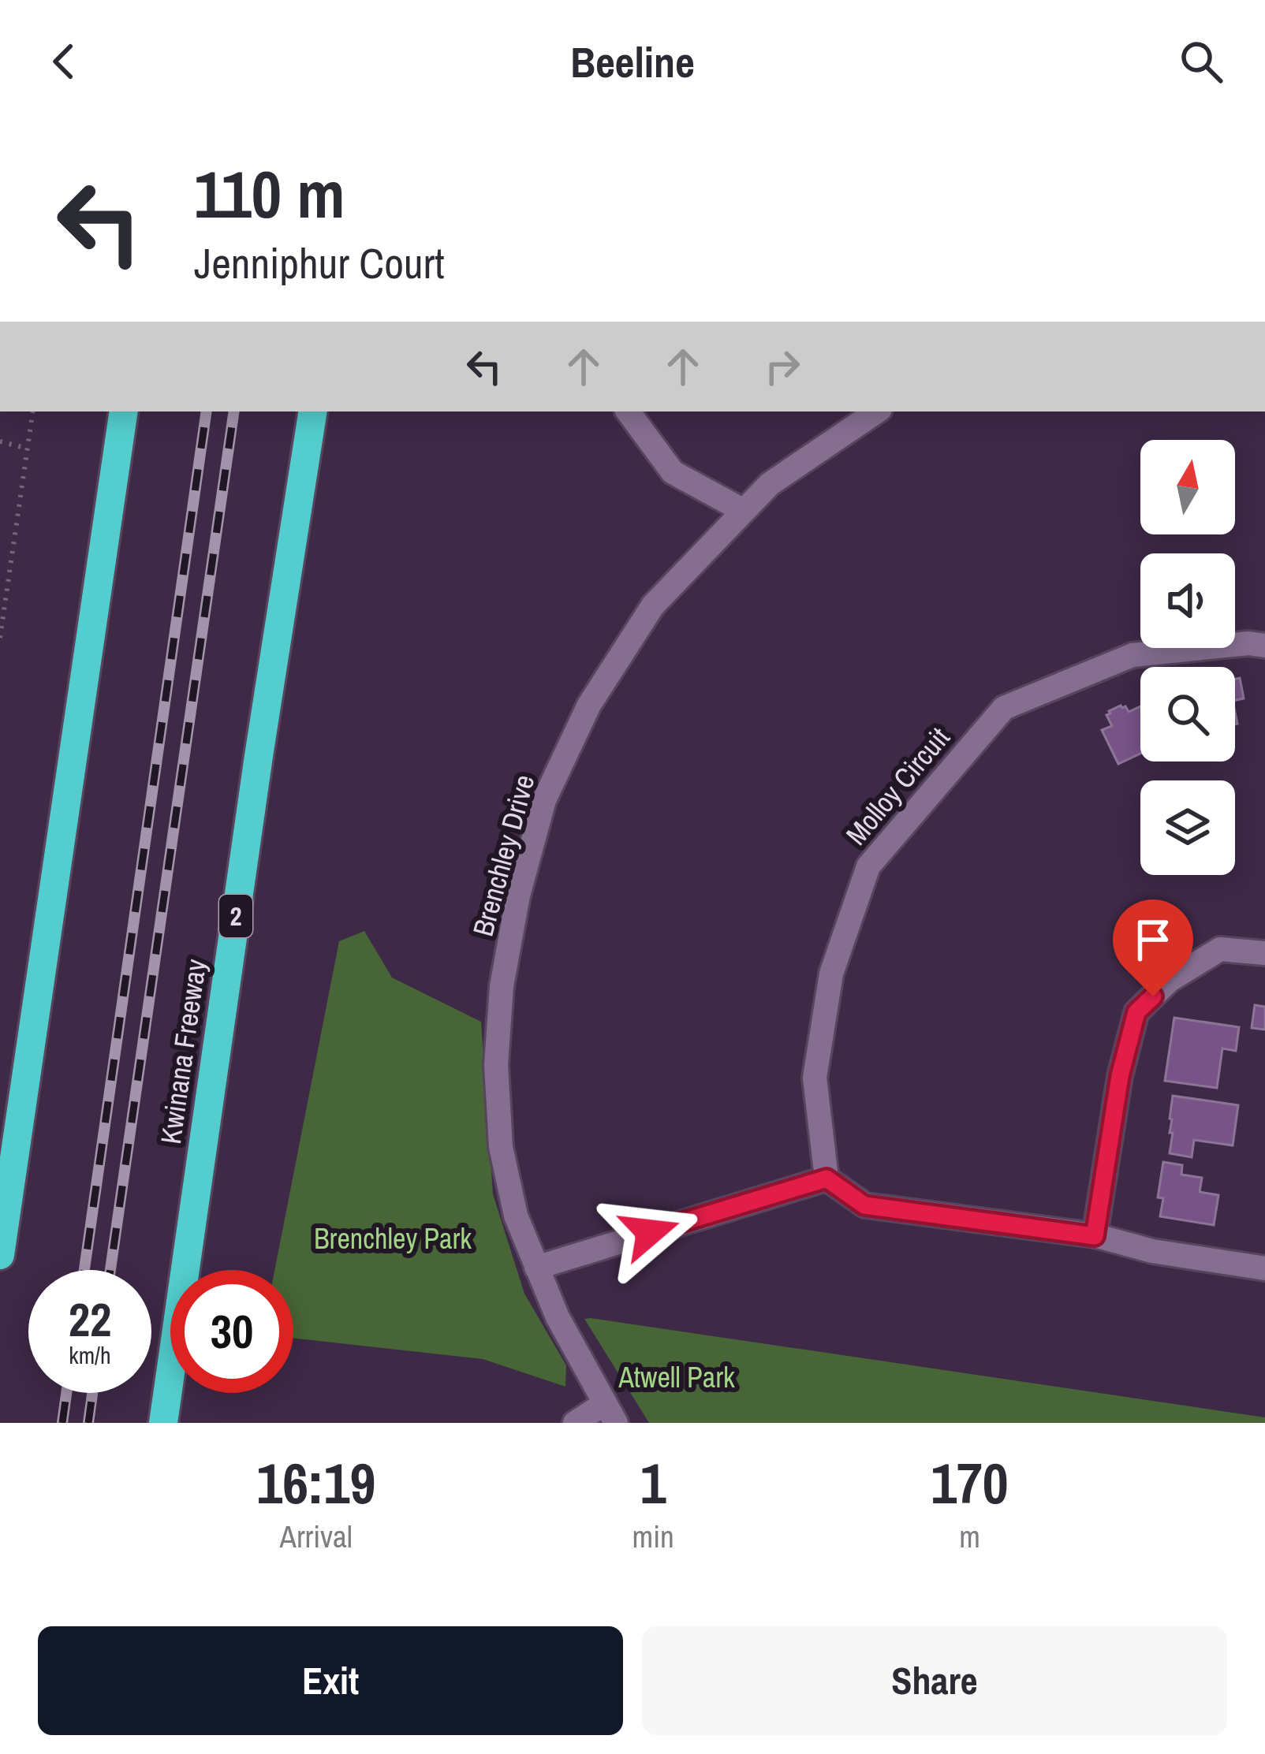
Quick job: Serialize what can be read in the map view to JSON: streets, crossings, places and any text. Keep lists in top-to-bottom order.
{
  "streets": {
    "highway": ["2", "Kwinana Freeway"],
    "street": ["Molloy Circuit", "Brenchley Drive"]
  },
  "parks": ["Brenchley Park", "Atwell Park"],
  "north": "top",
  "page": {
    "header": "Beeline",
    "turn": ["110 m", "Jenniphur Court"],
    "speed": "22 km/h",
    "limit": "30",
    "eta": [
      "16:19",
      "Arrival",
      "1",
      "min",
      "170",
      "m"
    ],
    "buttons": ["Exit", "Share"]
  }
}
